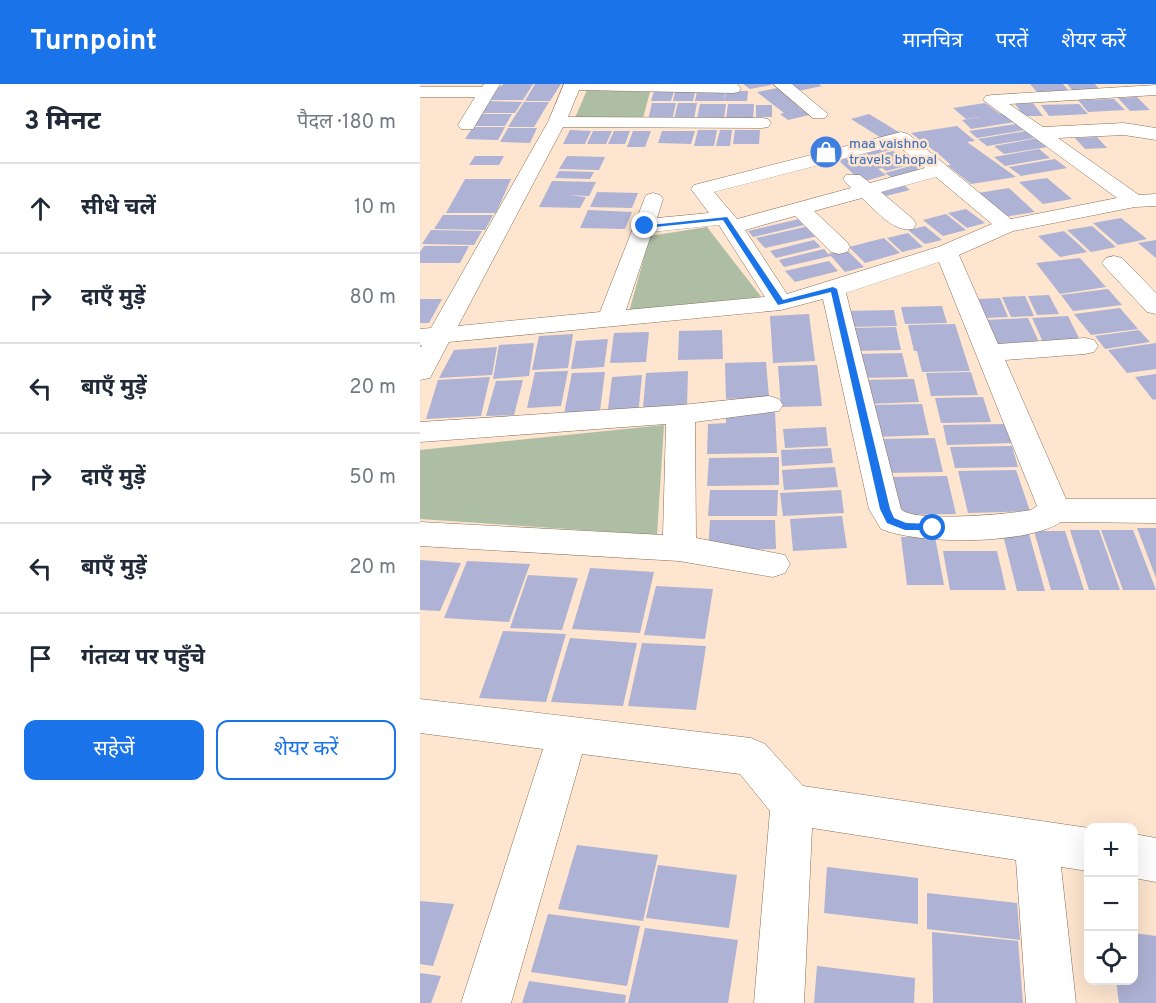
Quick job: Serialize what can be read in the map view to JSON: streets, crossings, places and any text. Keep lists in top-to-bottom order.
{
  "places": {
    "shop": ["maa vaishno travels bhopal"]
  },
  "page": {
    "header": "Turnpoint",
    "nav": ["मानचित्र", "परतें", "शेयर करें"],
    "heading": ["3 मिनट", "पैदल · 180 m"],
    "list": [
      ["सीधे चलें", "10 m"],
      ["दाएँ मुड़ें", "80 m"],
      ["बाएँ मुड़ें", "20 m"],
      ["दाएँ मुड़ें", "50 m"],
      ["बाएँ मुड़ें", "20 m"],
      "गंतव्य पर पहुँचे"
    ],
    "buttons": ["सहेजें", "शेयर करें"],
    "map_buttons": ["+", "−"]
  }
}
